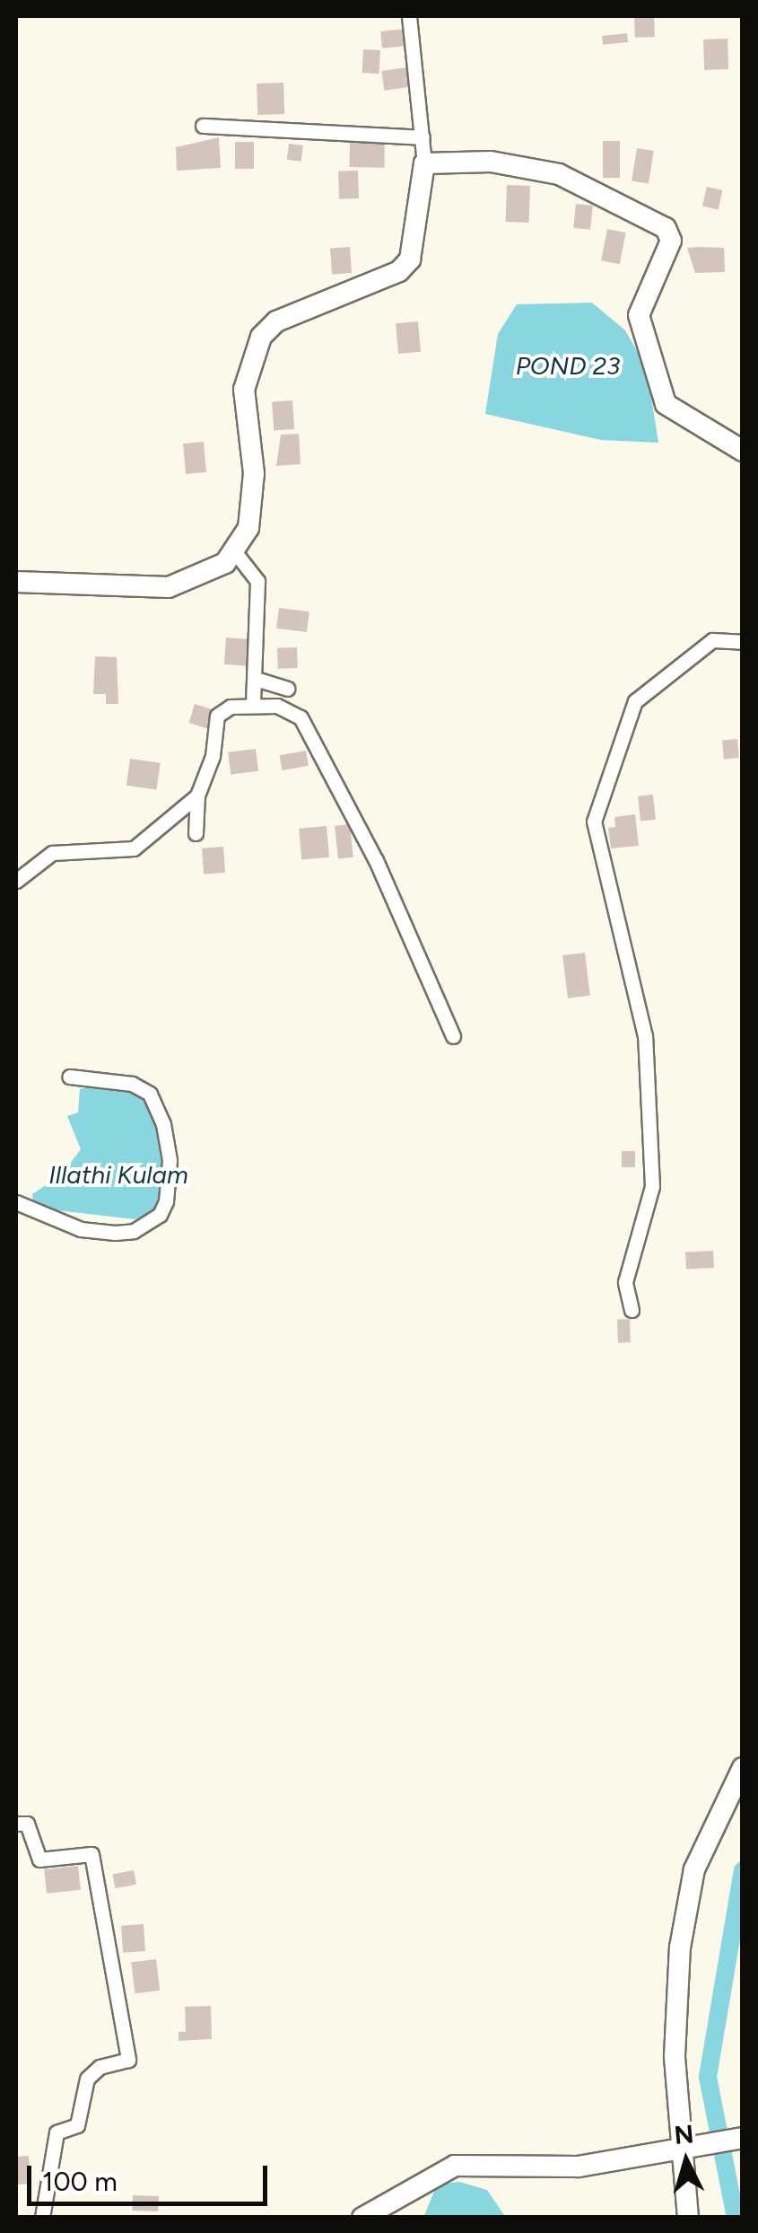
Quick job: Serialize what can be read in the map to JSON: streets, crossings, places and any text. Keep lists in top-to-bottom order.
{
  "water": ["POND 23", "Illathi Kulam"],
  "scale_bar": "100 m",
  "north": "top"
}
